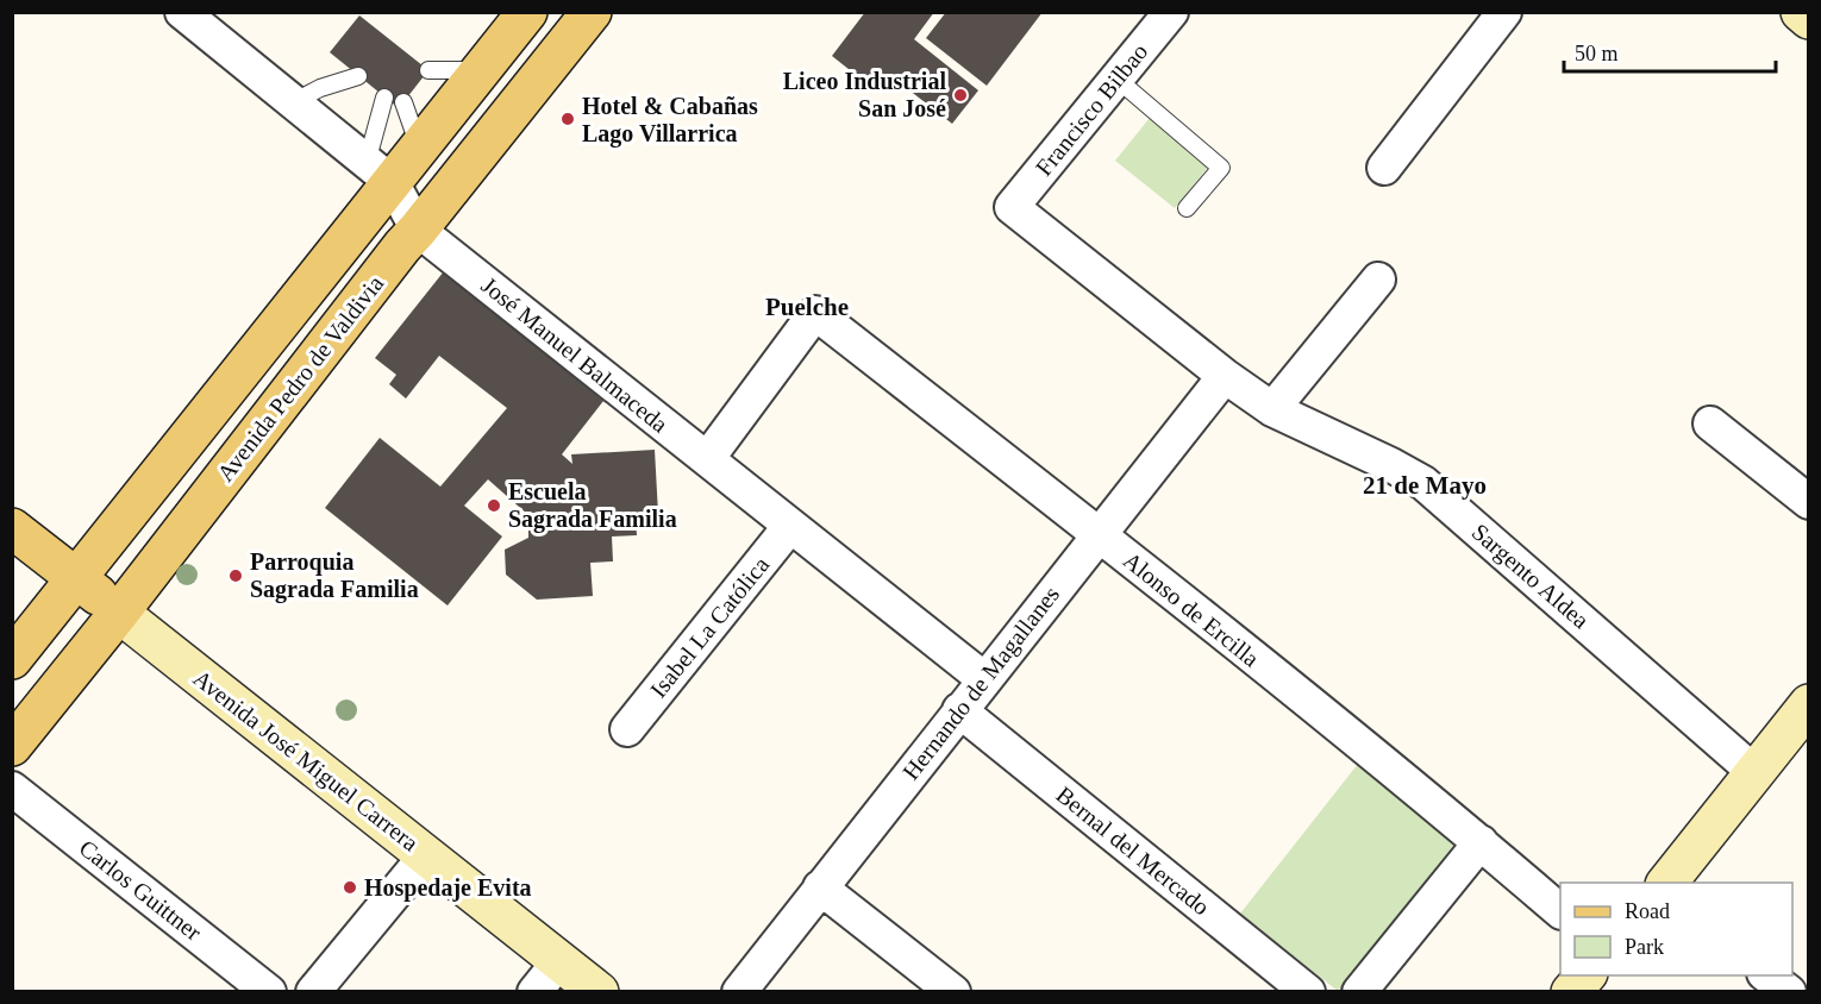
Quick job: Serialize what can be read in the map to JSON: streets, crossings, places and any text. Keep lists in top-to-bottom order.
{
  "streets": {
    "main road": ["Avenida Pedro de Valdivia", "Avenida José Miguel Carrera"],
    "street": [
      "Francisco Bilbao",
      "José Manuel Balmaceda",
      "Sargento Aldea",
      "Alonso de Ercilla",
      "Isabel La Católica",
      "Hernando de Magallanes",
      "Bernal del Mercado",
      "Carlos Guittner"
    ]
  },
  "crossings": [
    ["Francisco Bilbao", "Sargento Aldea"],
    ["José Manuel Balmaceda", "Avenida Pedro de Valdivia"],
    ["José Manuel Balmaceda", "Alonso de Ercilla"],
    ["José Manuel Balmaceda", "Isabel La Católica"],
    ["José Manuel Balmaceda", "Hernando de Magallanes"],
    ["Avenida Pedro de Valdivia", "Avenida José Miguel Carrera"],
    ["Sargento Aldea", "Hernando de Magallanes"],
    ["Alonso de Ercilla", "Hernando de Magallanes"],
    ["Hernando de Magallanes", "Bernal del Mercado"]
  ],
  "districts": ["Puelche", "21 de Mayo"],
  "places": [
    "Liceo Industrial San José",
    "Hotel & Cabañas Lago Villarrica",
    "Escuela Sagrada Familia",
    "Parroquia Sagrada Familia",
    "Hospedaje Evita"
  ],
  "legend": ["Road", "Park"],
  "scale_bar": "50 m"
}
